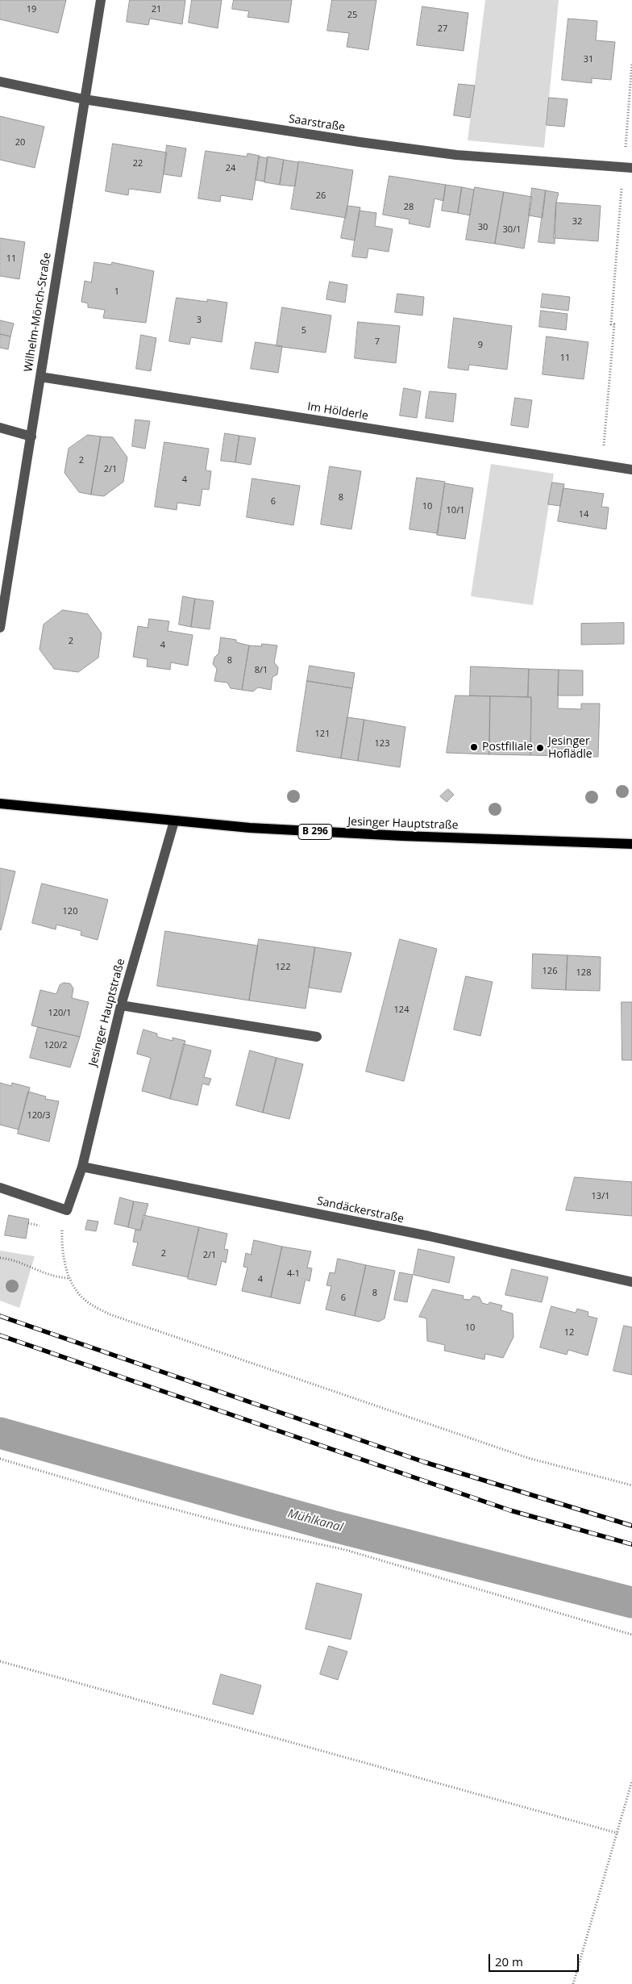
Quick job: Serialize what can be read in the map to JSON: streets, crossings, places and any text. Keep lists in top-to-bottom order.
{
  "streets": {
    "main road": ["Jesinger Hauptstraße", "B 296"],
    "street": [
      "Saarstraße",
      "Wilhelm-Mönch-Straße",
      "Im Hölderle",
      "Sandäckerstraße"
    ]
  },
  "crossings": [
    ["Saarstraße", "Wilhelm-Mönch-Straße"],
    ["Wilhelm-Mönch-Straße", "Im Hölderle"],
    ["Jesinger Hauptstraße", "Sandäckerstraße"]
  ],
  "water": ["Mühlkanal"],
  "places": ["Postfiliale", "Jesinger Hoflädle"],
  "house_numbers": [
    "19",
    "21",
    "25",
    "27",
    "31",
    "20",
    "22",
    "24",
    "26",
    "28",
    "32",
    "30",
    "30/1",
    "11",
    "1",
    "3",
    "5",
    "7",
    "9",
    "11",
    "2",
    "2/1",
    "4",
    "8",
    "6",
    "10",
    "10/1",
    "14",
    "2",
    "4",
    "8",
    "8/1",
    "121",
    "123",
    "120",
    "122",
    "126",
    "128",
    "124",
    "120/1",
    "120/2",
    "120/3",
    "13/1",
    "2",
    "2/1",
    "4-1",
    "4",
    "8",
    "6",
    "10",
    "12"
  ],
  "scale_bar": "20 m"
}
